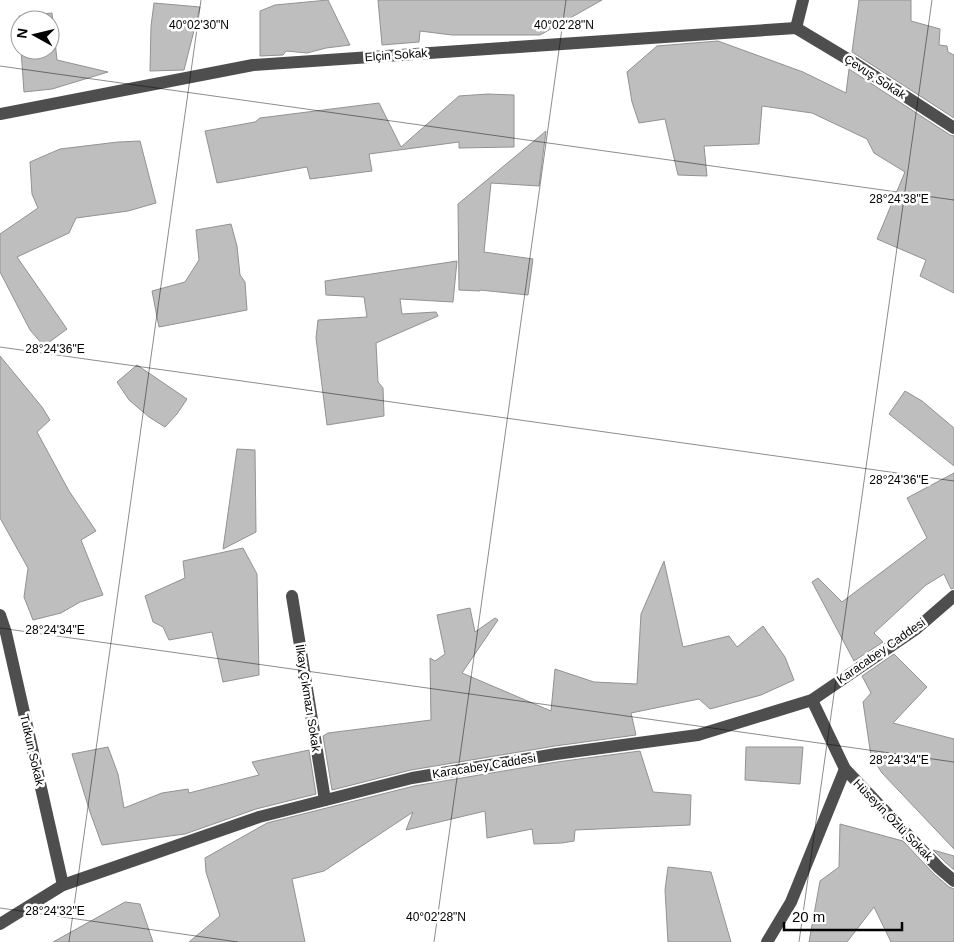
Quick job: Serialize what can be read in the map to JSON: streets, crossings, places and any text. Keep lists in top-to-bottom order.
{
  "streets": {
    "street": [
      "Elçin Sokak",
      "Çevuş Sokak",
      "Karacabey Caddesi",
      "İlkay Çıkmazı Sokak",
      "Tutkun Sokak",
      "Hüseyin Özlü Sokak"
    ]
  },
  "crossings": [
    ["Elçin Sokak", "Çevuş Sokak"],
    ["Karacabey Caddesi", "İlkay Çıkmazı Sokak"],
    ["Karacabey Caddesi", "Tutkun Sokak"],
    ["Karacabey Caddesi", "Hüseyin Özlü Sokak"]
  ],
  "scale_bar": "20 m",
  "north": "left",
  "coordinates": [
    "40°02'30\"N",
    "40°02'28\"N",
    "28°24'38\"E",
    "28°24'36\"E",
    "28°24'34\"E",
    "28°24'32\"E"
  ]
}
